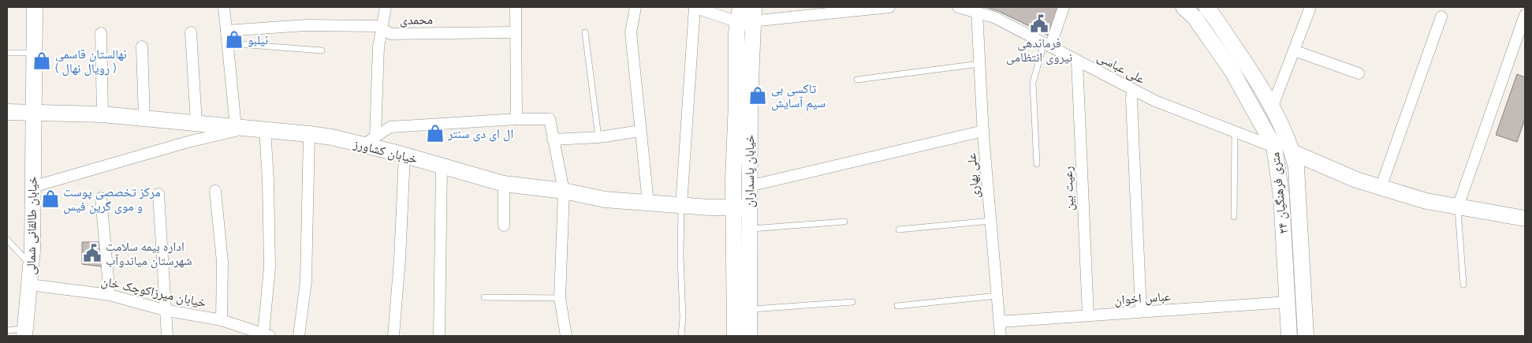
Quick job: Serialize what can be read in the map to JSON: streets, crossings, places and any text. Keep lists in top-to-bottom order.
{
  "streets": {
    "main road": [
      "خیابان کشاورز",
      "خیابان پاسداران",
      "۲۴ متری فرهنگیان",
      "خیابان طالقانی شمالی"
    ],
    "street": [
      "محمدی",
      "علی عباسی",
      "علی بهاری",
      "رعیت بین",
      "خیابان میرزاکوچک خان",
      "عباس اخوان"
    ]
  },
  "crossings": [
    ["علی عباسی", "علی بهاری"],
    ["علی عباسی", "رعیت بین"],
    ["علی عباسی", "۲۴ متری فرهنگیان"],
    ["خیابان کشاورز", "خیابان پاسداران"],
    ["خیابان کشاورز", "خیابان طالقانی شمالی"],
    ["علی بهاری", "عباس اخوان"],
    ["رعیت بین", "عباس اخوان"],
    ["۲۴ متری فرهنگیان", "عباس اخوان"],
    ["خیابان طالقانی شمالی", "خیابان میرزاکوچک خان"]
  ],
  "places": {
    "public building": ["فرماندهی نیروی انتظامی", "اداره بیمه سلامت شهرستان میاندوآب"],
    "shop": [
      "نیلبو",
      "نهالستان قاسمی ( رویال نهال )",
      "تاکسی بی سیم آسایش",
      "ال ای دی سنتر",
      "مرکز تخصصی پوست و موی گرین فیس"
    ]
  }
}
